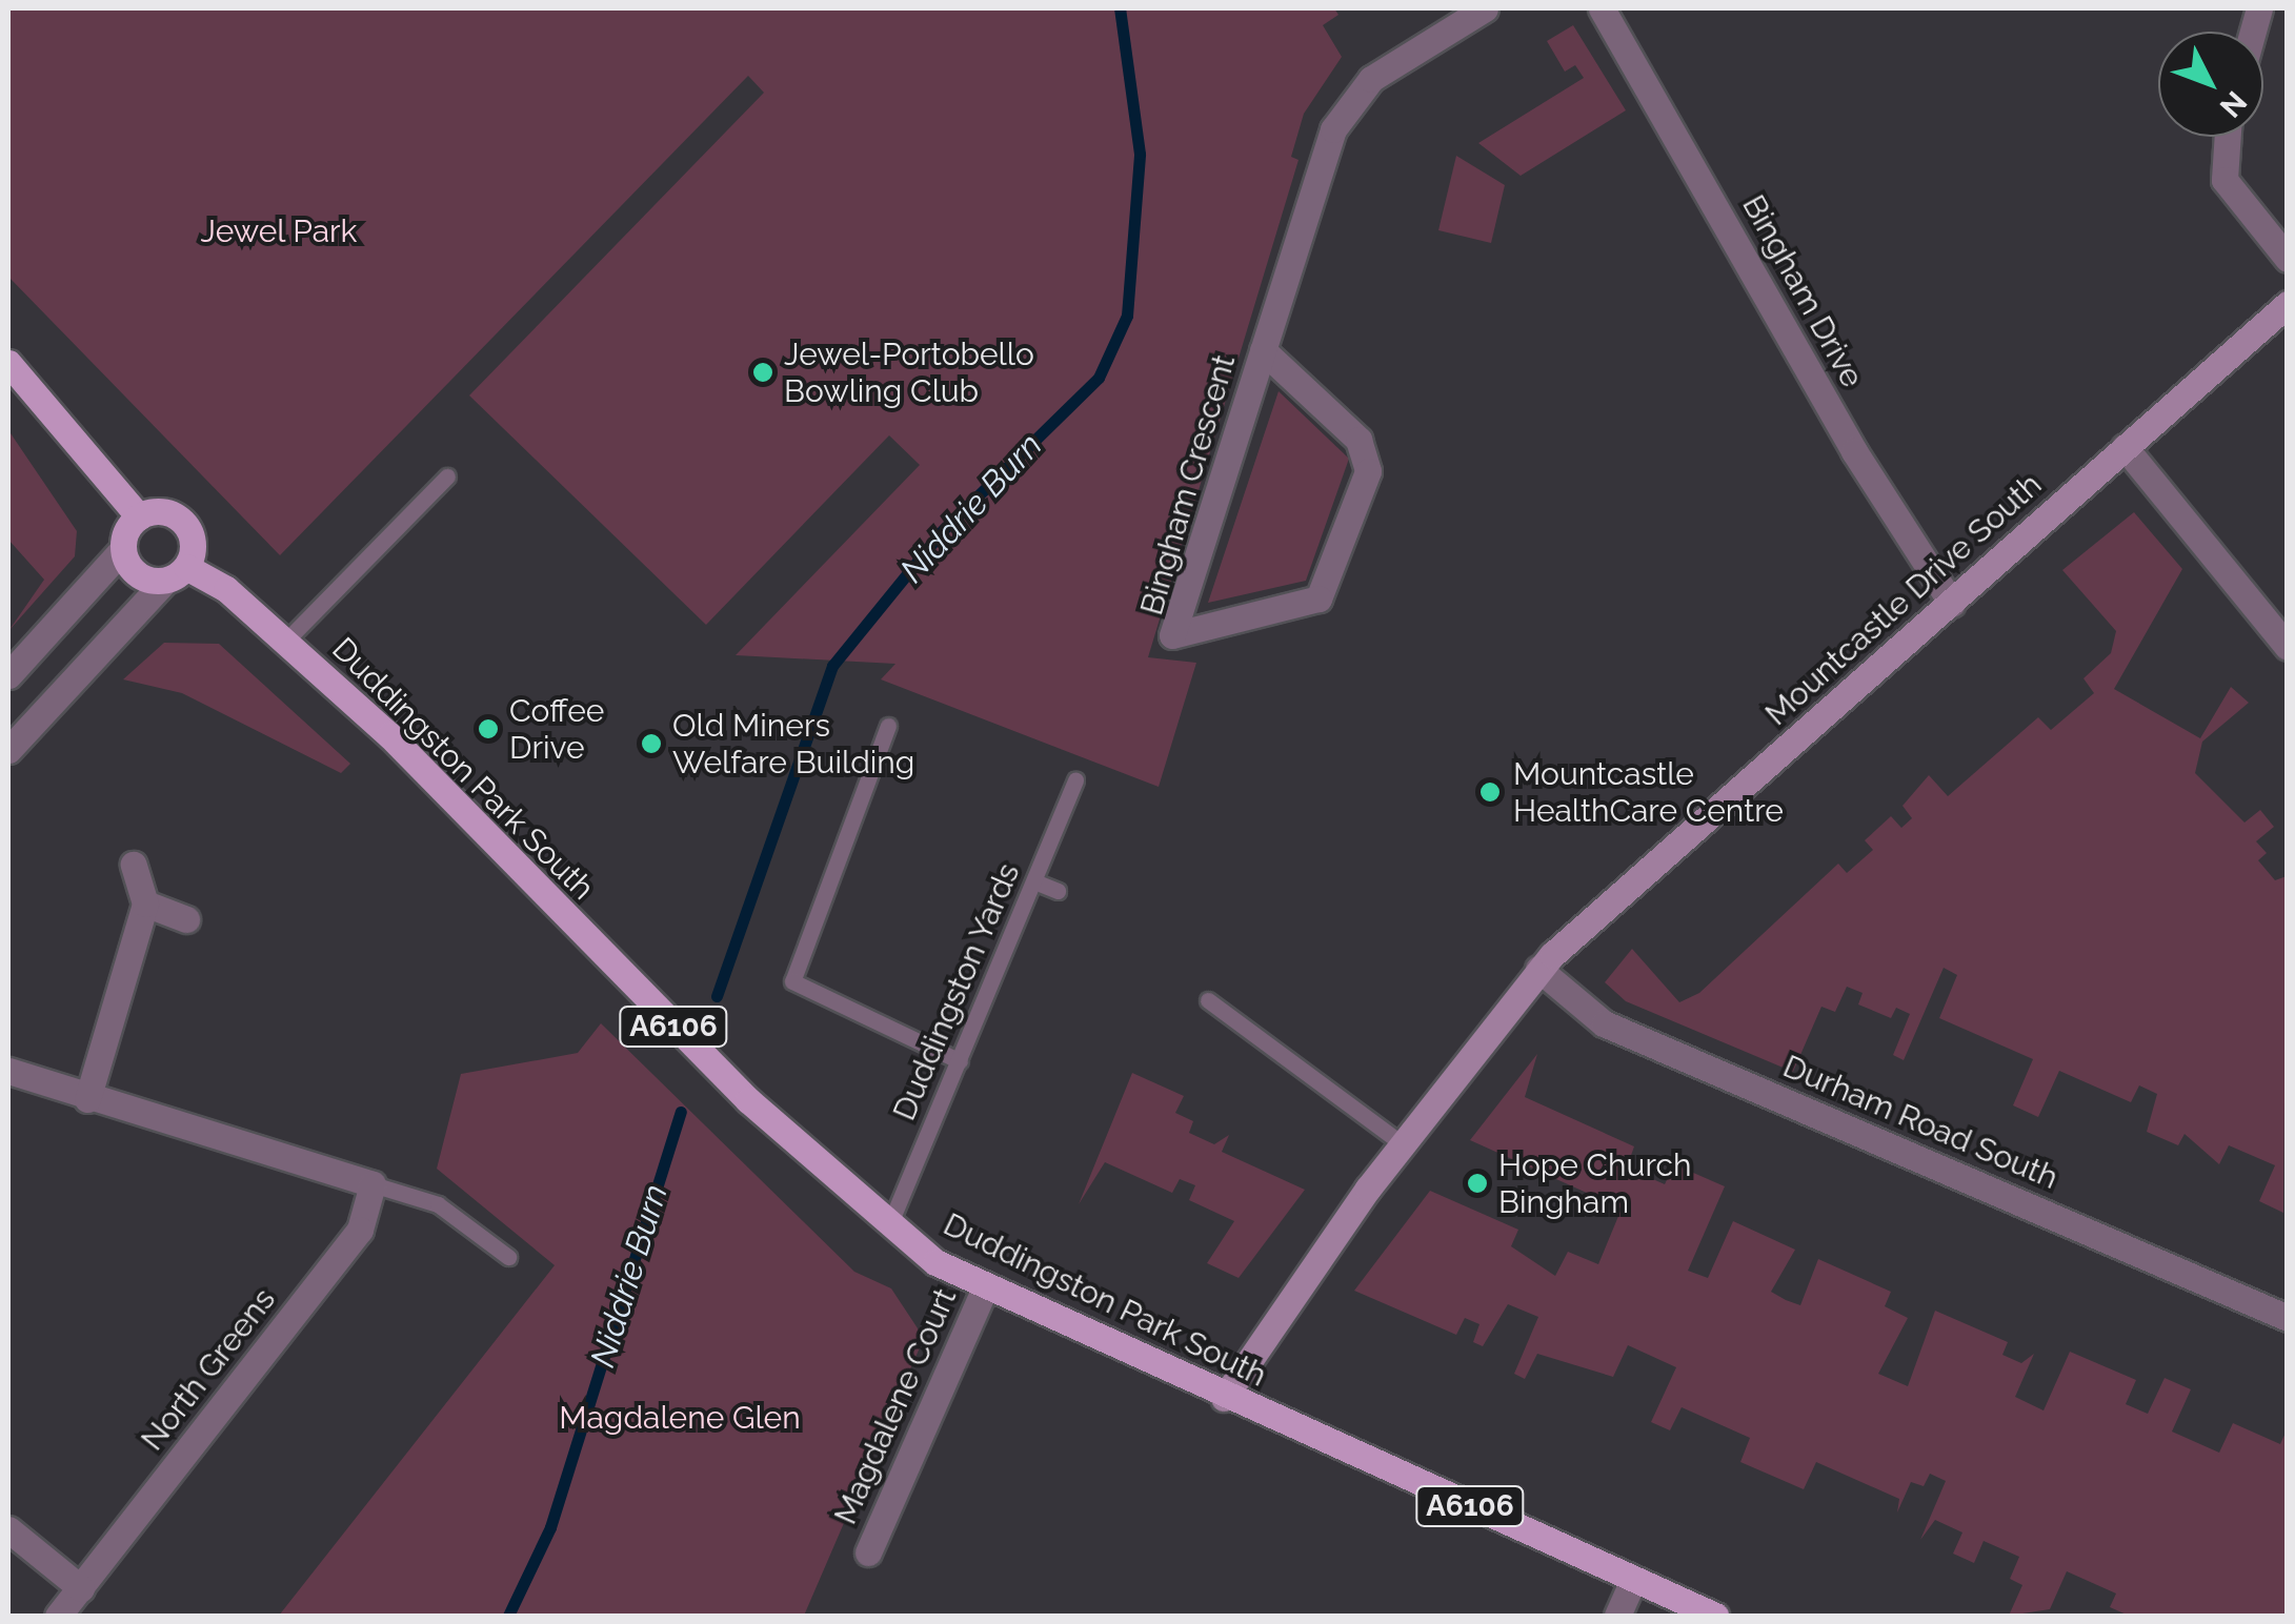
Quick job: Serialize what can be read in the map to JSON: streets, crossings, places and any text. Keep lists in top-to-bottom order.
{
  "streets": {
    "main road": ["Duddingston Park South", "A6106"],
    "street": [
      "Bingham Drive",
      "Bingham Crescent",
      "Mountcastle Drive South",
      "Durham Road South",
      "North Greens",
      "Magdalene Court"
    ],
    "lane": ["Duddingston Yards"]
  },
  "crossings": [
    ["Bingham Drive", "Mountcastle Drive South"],
    ["Mountcastle Drive South", "Duddingston Park South"],
    ["Mountcastle Drive South", "Durham Road South"],
    ["Duddingston Park South", "Duddingston Yards"],
    ["Duddingston Park South", "Magdalene Court"]
  ],
  "water": ["Niddrie Burn"],
  "parks": ["Jewel Park", "Magdalene Glen"],
  "places": [
    "Jewel-Portobello Bowling Club",
    "Coffee Drive",
    "Old Miners Welfare Building",
    "Mountcastle HealthCare Centre",
    "Hope Church Bingham"
  ],
  "north": "bottom right"
}
